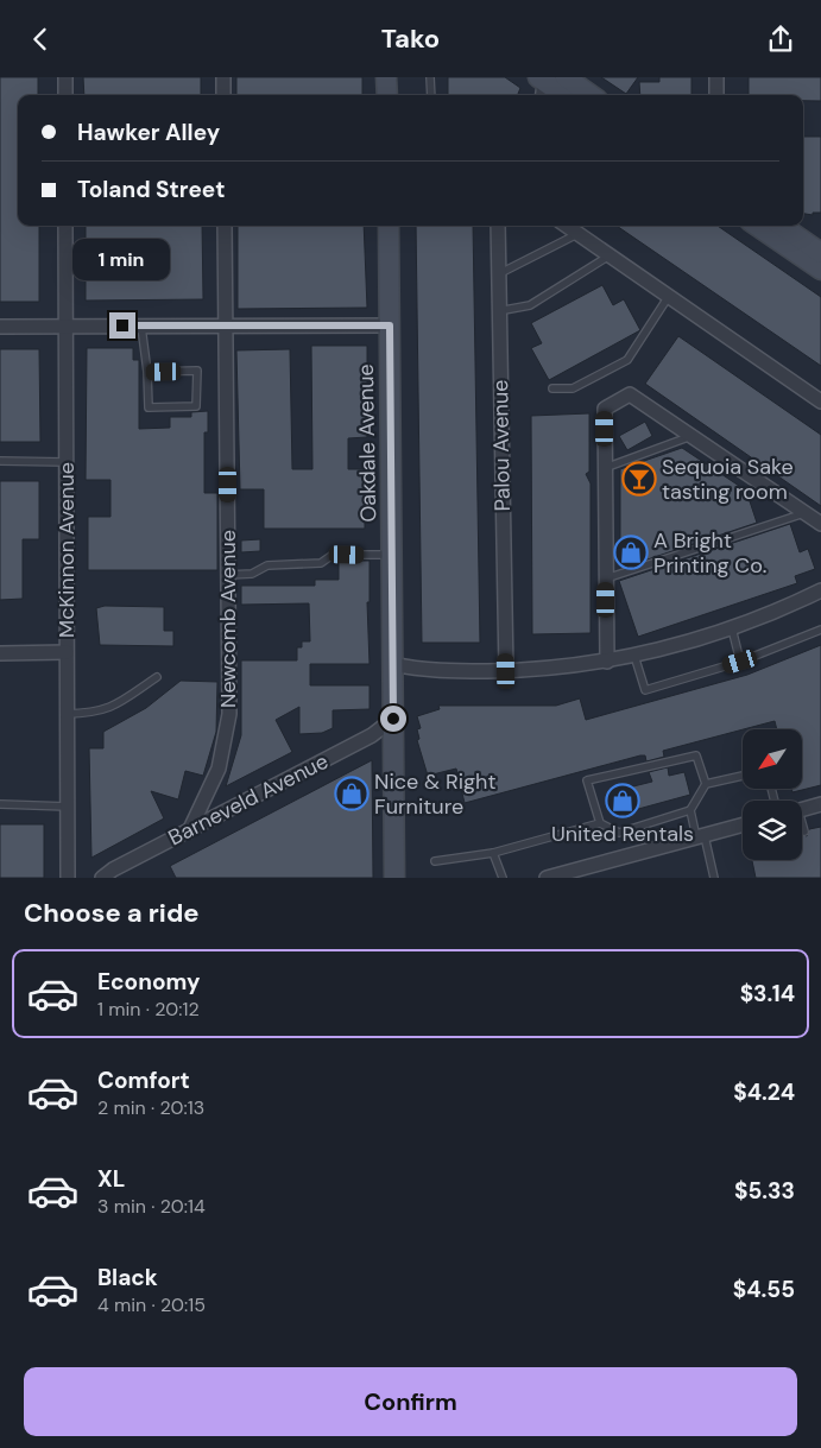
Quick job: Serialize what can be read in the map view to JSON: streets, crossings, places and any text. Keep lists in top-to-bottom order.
{
  "streets": {
    "main road": ["Oakdale Avenue"],
    "street": [
      "Palou Avenue",
      "McKinnon Avenue",
      "Newcomb Avenue",
      "Barneveld Avenue"
    ]
  },
  "crossings": [
    ["Oakdale Avenue", "Barneveld Avenue"],
    ["Newcomb Avenue", "Barneveld Avenue"]
  ],
  "places": {
    "bar": ["Sequoia Sake tasting room"],
    "shop": ["A Bright Printing Co.", "Nice & Right Furniture", "United Rentals"]
  },
  "north": "bottom left",
  "page": {
    "header": "Tako",
    "banner": ["Hawker Alley", "Toland Street"],
    "bubble": "1 min",
    "heading": "Choose a ride",
    "list": [
      {
        "name": "Economy",
        "note": "1 min · 20:12",
        "value": "$3.14"
      },
      {
        "name": "Comfort",
        "note": "2 min · 20:13",
        "value": "$4.24"
      },
      {
        "name": "XL",
        "note": "3 min · 20:14",
        "value": "$5.33"
      },
      {
        "name": "Black",
        "note": "4 min · 20:15",
        "value": "$4.55"
      }
    ],
    "buttons": "Confirm"
  }
}
